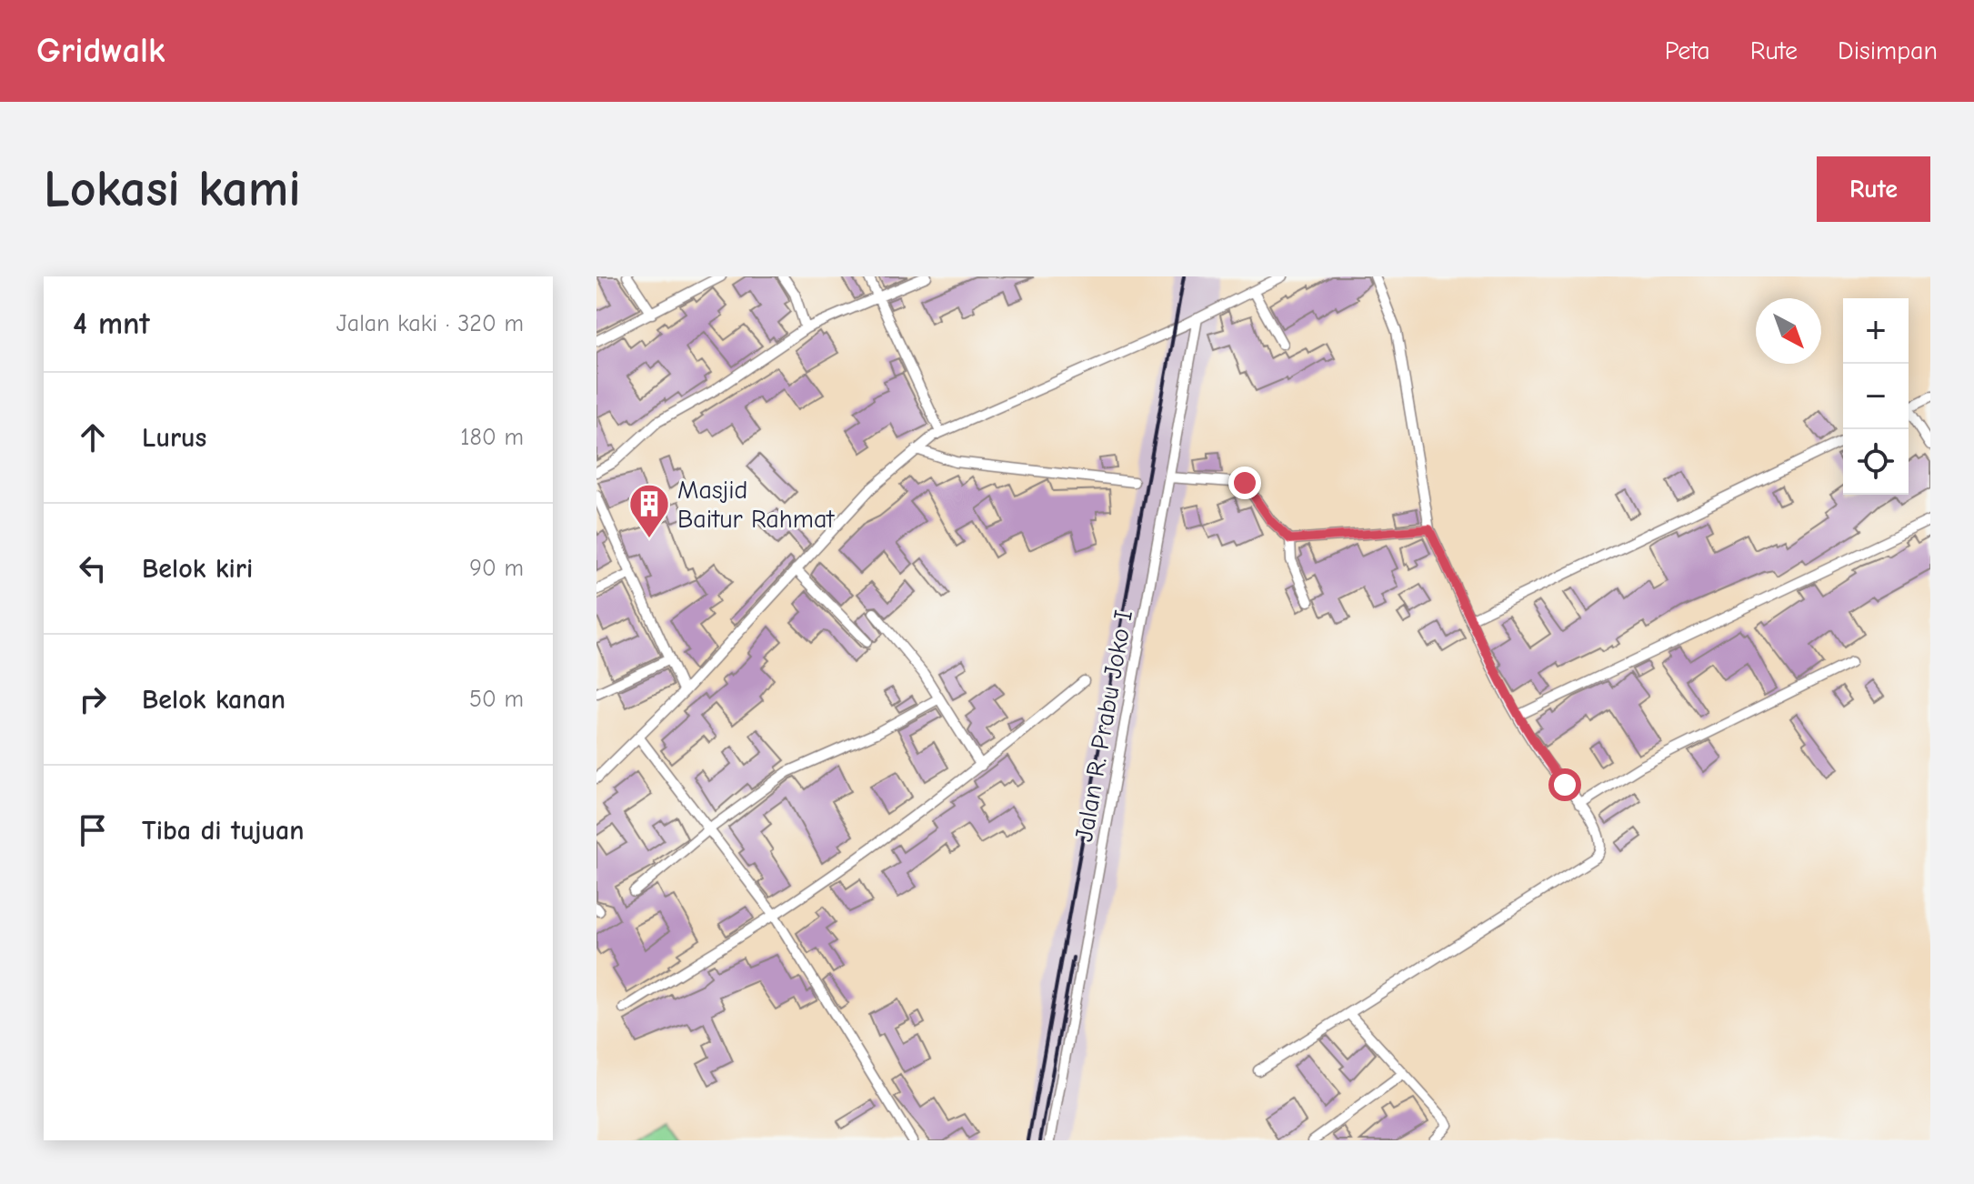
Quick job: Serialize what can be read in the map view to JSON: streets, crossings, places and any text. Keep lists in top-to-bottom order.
{
  "streets": {
    "street": ["Jalan R. Prabu Joko I"]
  },
  "places": {
    "building": ["Masjid Baitur Rahmat"]
  },
  "north": "bottom right",
  "page": {
    "header": "Gridwalk",
    "nav": ["Peta", "Rute", "Disimpan"],
    "buttons": "Rute",
    "title": "Lokasi kami",
    "heading": ["4 mnt", "Jalan kaki · 320 m"],
    "map_buttons": ["+", "−"],
    "list": [
      ["Lurus", "180 m"],
      ["Belok kiri", "90 m"],
      ["Belok kanan", "50 m"],
      "Tiba di tujuan"
    ]
  }
}
